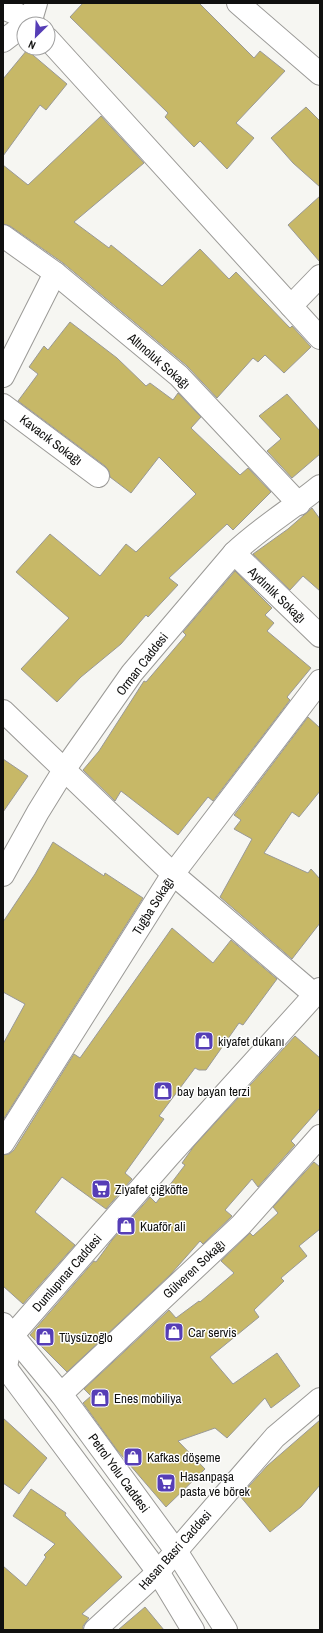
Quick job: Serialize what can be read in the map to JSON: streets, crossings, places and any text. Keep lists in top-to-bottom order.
{
  "streets": {
    "street": [
      "Altınoluk Sokağı",
      "Kavacık Sokağı",
      "Aydınlık Sokağı",
      "Orman Caddesi",
      "Tuğba Sokağı",
      "Gülveren Sokağı",
      "Dumlupınar Caddesi",
      "Petrol Yolu Caddesi",
      "Hasan Basri Caddesi"
    ]
  },
  "crossings": [
    ["Altınoluk Sokağı", "Orman Caddesi"],
    ["Aydınlık Sokağı", "Orman Caddesi"],
    ["Gülveren Sokağı", "Petrol Yolu Caddesi"],
    ["Dumlupınar Caddesi", "Petrol Yolu Caddesi"],
    ["Petrol Yolu Caddesi", "Hasan Basri Caddesi"]
  ],
  "places": {
    "shop": [
      "kiyafet dukanı",
      "bay bayan terzi",
      "Kuaför ali",
      "Car servis",
      "Tüysüzoğlo",
      "Enes mobiliya",
      "Kafkas döşeme"
    ],
    "supermarket": ["Ziyafet çiğköfte", "Hasanpaşa pasta ve börek"]
  },
  "north": "bottom left"
}
